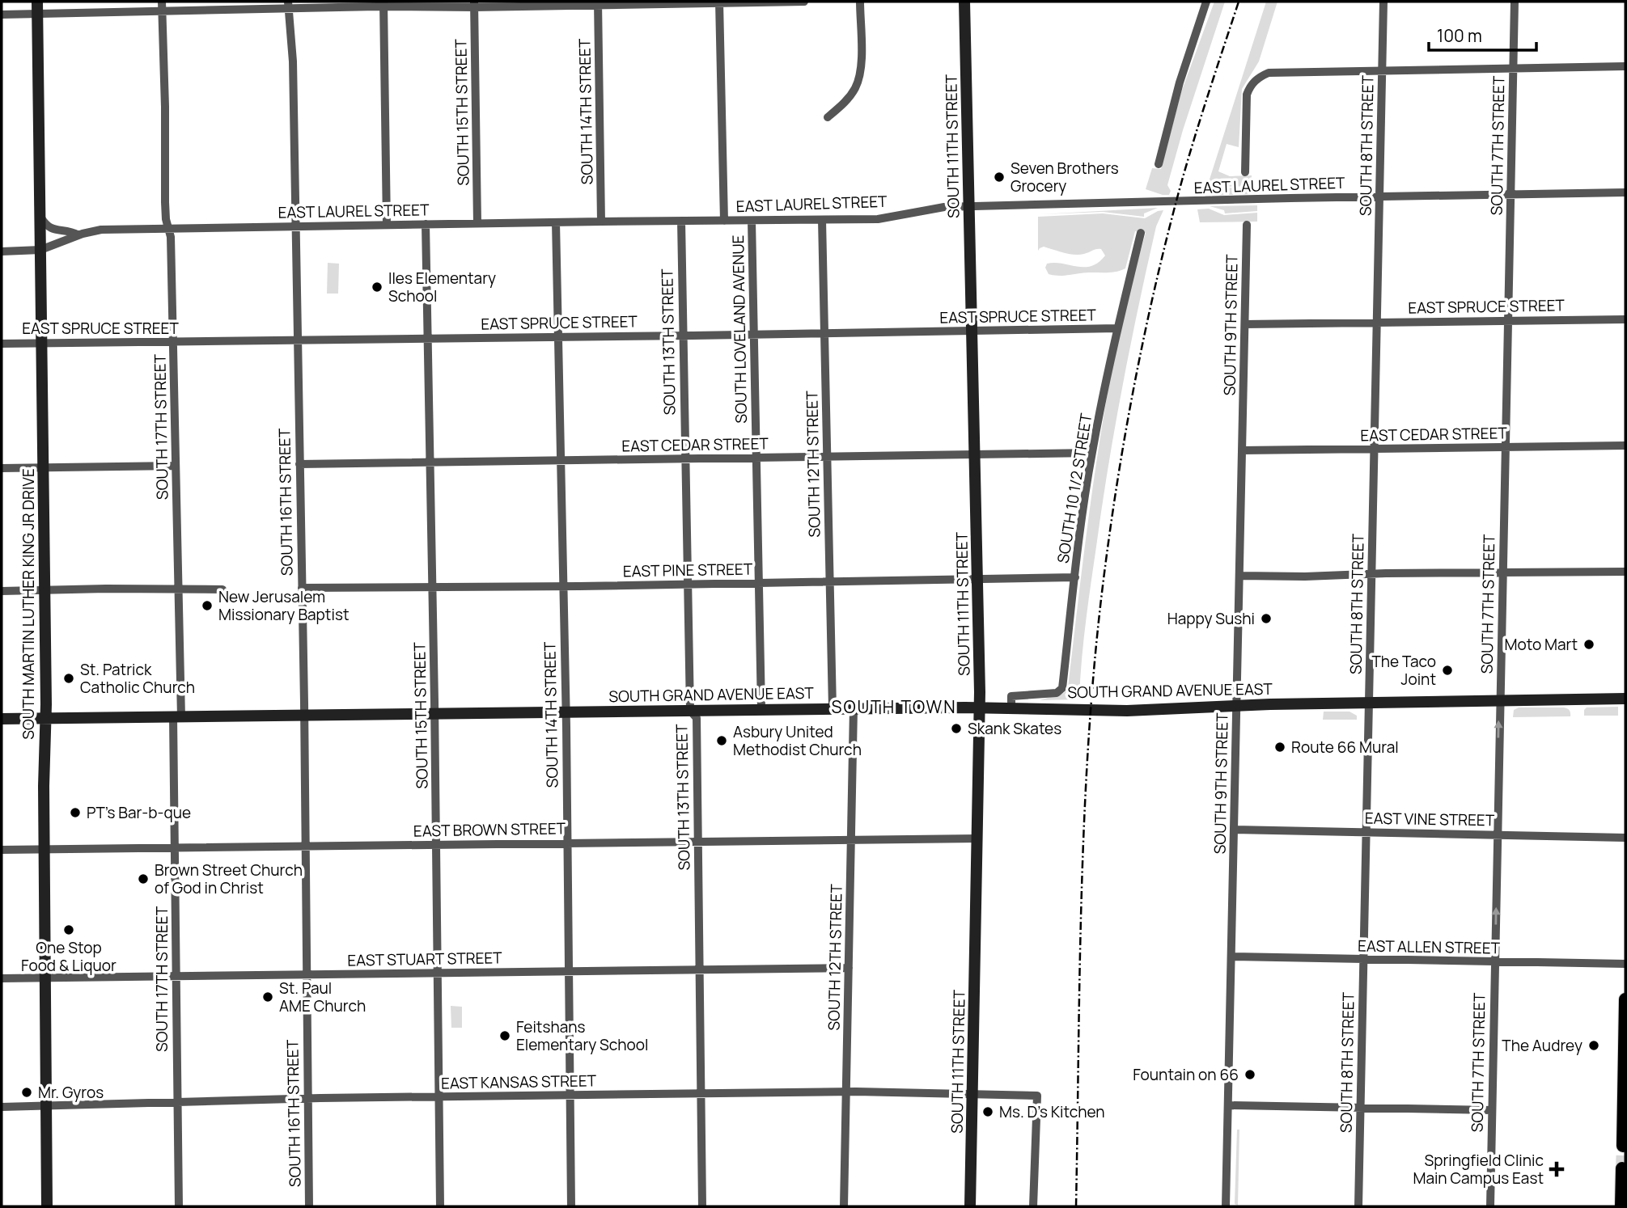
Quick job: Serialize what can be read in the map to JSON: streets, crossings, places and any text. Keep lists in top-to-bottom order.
{
  "streets": {
    "street": [
      "SOUTH 14TH STREET",
      "SOUTH 15TH STREET",
      "SOUTH 8TH STREET",
      "SOUTH 7TH STREET",
      "SOUTH 11TH STREET",
      "EAST LAUREL STREET",
      "EAST SPRUCE STREET",
      "SOUTH 9TH STREET",
      "SOUTH LOVELAND AVENUE",
      "SOUTH 13TH STREET",
      "SOUTH 17TH STREET",
      "EAST CEDAR STREET",
      "SOUTH 12TH STREET",
      "SOUTH 10 1/2 STREET",
      "SOUTH 16TH STREET",
      "EAST PINE STREET",
      "SOUTH MARTIN LUTHER KING JR DRIVE",
      "SOUTH GRAND AVENUE EAST",
      "EAST VINE STREET",
      "EAST BROWN STREET",
      "EAST ALLEN STREET",
      "EAST STUART STREET",
      "EAST KANSAS STREET"
    ]
  },
  "crossings": [
    ["SOUTH 14TH STREET", "EAST LAUREL STREET"],
    ["SOUTH 14TH STREET", "EAST SPRUCE STREET"],
    ["SOUTH 14TH STREET", "EAST CEDAR STREET"],
    ["SOUTH 14TH STREET", "EAST PINE STREET"],
    ["SOUTH 14TH STREET", "SOUTH GRAND AVENUE EAST"],
    ["SOUTH 14TH STREET", "EAST BROWN STREET"],
    ["SOUTH 14TH STREET", "EAST STUART STREET"],
    ["SOUTH 14TH STREET", "EAST KANSAS STREET"],
    ["SOUTH 15TH STREET", "EAST LAUREL STREET"],
    ["SOUTH 15TH STREET", "EAST SPRUCE STREET"],
    ["SOUTH 15TH STREET", "EAST CEDAR STREET"],
    ["SOUTH 15TH STREET", "EAST PINE STREET"],
    ["SOUTH 15TH STREET", "SOUTH GRAND AVENUE EAST"],
    ["SOUTH 15TH STREET", "EAST BROWN STREET"],
    ["SOUTH 15TH STREET", "EAST STUART STREET"],
    ["SOUTH 15TH STREET", "EAST KANSAS STREET"],
    ["SOUTH 8TH STREET", "EAST LAUREL STREET"],
    ["SOUTH 8TH STREET", "EAST SPRUCE STREET"],
    ["SOUTH 8TH STREET", "EAST CEDAR STREET"],
    ["SOUTH 8TH STREET", "SOUTH GRAND AVENUE EAST"],
    ["SOUTH 8TH STREET", "EAST VINE STREET"],
    ["SOUTH 8TH STREET", "EAST ALLEN STREET"],
    ["SOUTH 7TH STREET", "EAST LAUREL STREET"],
    ["SOUTH 7TH STREET", "EAST SPRUCE STREET"],
    ["SOUTH 7TH STREET", "EAST CEDAR STREET"],
    ["SOUTH 7TH STREET", "SOUTH GRAND AVENUE EAST"],
    ["SOUTH 7TH STREET", "EAST VINE STREET"],
    ["SOUTH 7TH STREET", "EAST ALLEN STREET"],
    ["SOUTH 11TH STREET", "EAST LAUREL STREET"],
    ["SOUTH 11TH STREET", "EAST SPRUCE STREET"],
    ["SOUTH 11TH STREET", "EAST CEDAR STREET"],
    ["SOUTH 11TH STREET", "EAST PINE STREET"],
    ["SOUTH 11TH STREET", "SOUTH GRAND AVENUE EAST"],
    ["SOUTH 11TH STREET", "EAST BROWN STREET"],
    ["SOUTH 11TH STREET", "EAST KANSAS STREET"],
    ["EAST LAUREL STREET", "SOUTH LOVELAND AVENUE"],
    ["EAST LAUREL STREET", "SOUTH 13TH STREET"],
    ["EAST LAUREL STREET", "SOUTH 17TH STREET"],
    ["EAST LAUREL STREET", "SOUTH 12TH STREET"],
    ["EAST LAUREL STREET", "SOUTH 16TH STREET"],
    ["EAST LAUREL STREET", "SOUTH MARTIN LUTHER KING JR DRIVE"],
    ["EAST SPRUCE STREET", "SOUTH 9TH STREET"],
    ["EAST SPRUCE STREET", "SOUTH LOVELAND AVENUE"],
    ["EAST SPRUCE STREET", "SOUTH 13TH STREET"],
    ["EAST SPRUCE STREET", "SOUTH 17TH STREET"],
    ["EAST SPRUCE STREET", "SOUTH 12TH STREET"],
    ["EAST SPRUCE STREET", "SOUTH 10 1/2 STREET"],
    ["EAST SPRUCE STREET", "SOUTH 16TH STREET"],
    ["EAST SPRUCE STREET", "SOUTH MARTIN LUTHER KING JR DRIVE"],
    ["SOUTH 9TH STREET", "EAST CEDAR STREET"],
    ["SOUTH 9TH STREET", "SOUTH GRAND AVENUE EAST"],
    ["SOUTH 9TH STREET", "EAST VINE STREET"],
    ["SOUTH 9TH STREET", "EAST ALLEN STREET"],
    ["SOUTH LOVELAND AVENUE", "EAST CEDAR STREET"],
    ["SOUTH LOVELAND AVENUE", "EAST PINE STREET"],
    ["SOUTH LOVELAND AVENUE", "SOUTH GRAND AVENUE EAST"],
    ["SOUTH 13TH STREET", "EAST CEDAR STREET"],
    ["SOUTH 13TH STREET", "EAST PINE STREET"],
    ["SOUTH 13TH STREET", "SOUTH GRAND AVENUE EAST"],
    ["SOUTH 13TH STREET", "EAST BROWN STREET"],
    ["SOUTH 13TH STREET", "EAST STUART STREET"],
    ["SOUTH 13TH STREET", "EAST KANSAS STREET"],
    ["SOUTH 17TH STREET", "SOUTH GRAND AVENUE EAST"],
    ["SOUTH 17TH STREET", "EAST BROWN STREET"],
    ["SOUTH 17TH STREET", "EAST STUART STREET"],
    ["SOUTH 17TH STREET", "EAST KANSAS STREET"],
    ["EAST CEDAR STREET", "SOUTH 12TH STREET"],
    ["EAST CEDAR STREET", "SOUTH 10 1/2 STREET"],
    ["EAST CEDAR STREET", "SOUTH 16TH STREET"],
    ["SOUTH 12TH STREET", "EAST PINE STREET"],
    ["SOUTH 12TH STREET", "SOUTH GRAND AVENUE EAST"],
    ["SOUTH 12TH STREET", "EAST BROWN STREET"],
    ["SOUTH 12TH STREET", "EAST STUART STREET"],
    ["SOUTH 12TH STREET", "EAST KANSAS STREET"],
    ["SOUTH 10 1/2 STREET", "EAST PINE STREET"],
    ["SOUTH 10 1/2 STREET", "SOUTH GRAND AVENUE EAST"],
    ["SOUTH 16TH STREET", "EAST PINE STREET"],
    ["SOUTH 16TH STREET", "SOUTH GRAND AVENUE EAST"],
    ["SOUTH 16TH STREET", "EAST BROWN STREET"],
    ["SOUTH 16TH STREET", "EAST STUART STREET"],
    ["SOUTH 16TH STREET", "EAST KANSAS STREET"],
    ["SOUTH MARTIN LUTHER KING JR DRIVE", "SOUTH GRAND AVENUE EAST"],
    ["SOUTH MARTIN LUTHER KING JR DRIVE", "EAST BROWN STREET"],
    ["SOUTH MARTIN LUTHER KING JR DRIVE", "EAST STUART STREET"],
    ["SOUTH MARTIN LUTHER KING JR DRIVE", "EAST KANSAS STREET"]
  ],
  "districts": ["SOUTH TOWN"],
  "places": {
    "other": [
      "Seven Brothers Grocery",
      "Iles Elementary School",
      "New Jerusalem Missionary Baptist",
      "Happy Sushi",
      "Moto Mart",
      "The Taco Joint",
      "St. Patrick Catholic Church",
      "Skank Skates",
      "Asbury United Methodist Church",
      "Route 66 Mural",
      "PT's Bar-b-que",
      "Brown Street Church of God in Christ",
      "One Stop Food & Liquor",
      "St. Paul AME Church",
      "Feitshans Elementary School",
      "The Audrey",
      "Fountain on 66",
      "Mr. Gyros",
      "Ms. D's Kitchen"
    ],
    "health": ["Springfield Clinic Main Campus East"]
  },
  "scale_bar": "100 m"
}
